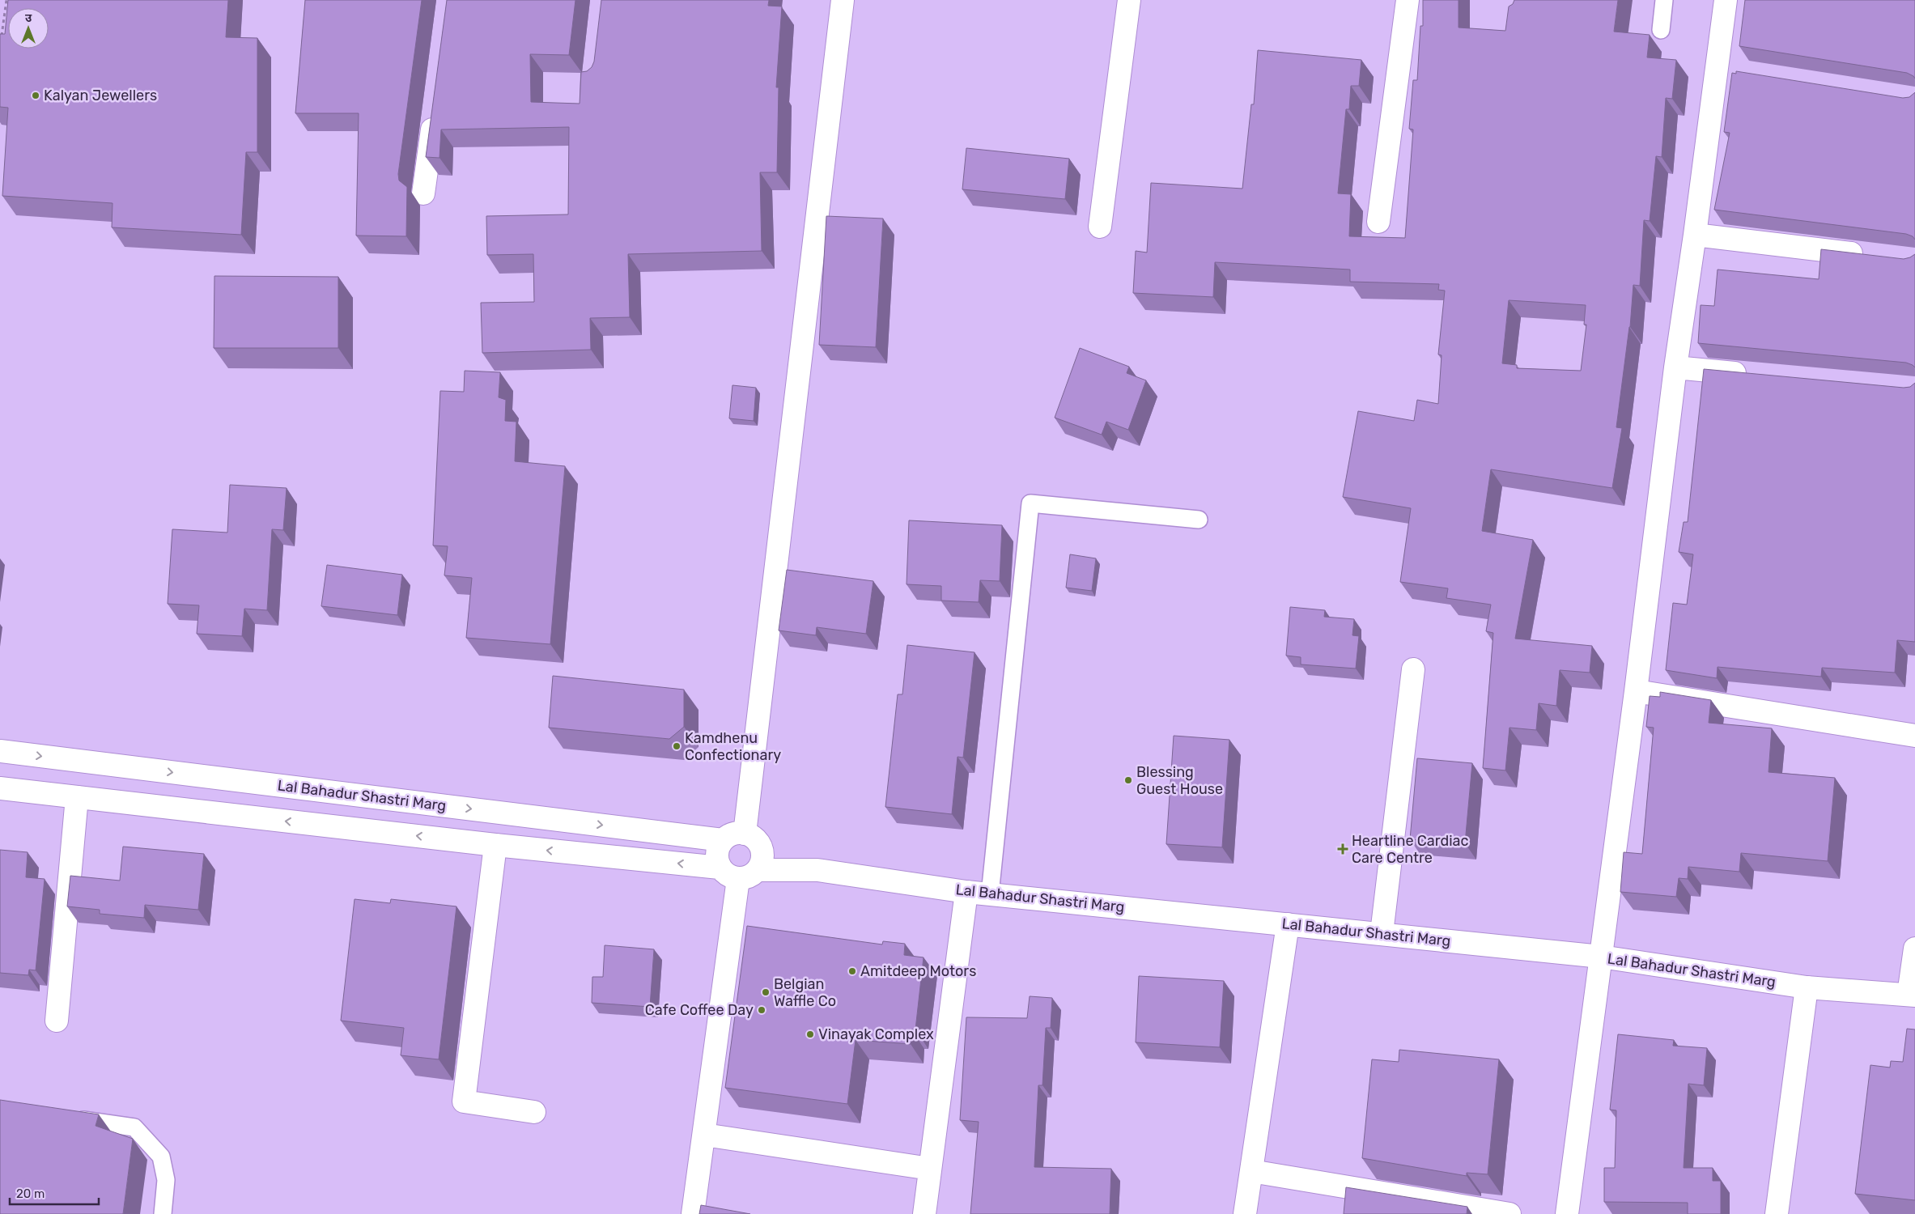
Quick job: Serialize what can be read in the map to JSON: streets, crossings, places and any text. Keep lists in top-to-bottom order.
{
  "streets": {
    "street": ["Lal Bahadur Shastri Marg"]
  },
  "places": {
    "other": [
      "Kalyan Jewellers",
      "Kamdhenu Confectionary",
      "Blessing Guest House",
      "Amitdeep Motors",
      "Belgian Waffle Co",
      "Cafe Coffee Day",
      "Vinayak Complex"
    ],
    "health": ["Heartline Cardiac Care Centre"]
  },
  "scale_bar": "20 m",
  "north": "top"
}
